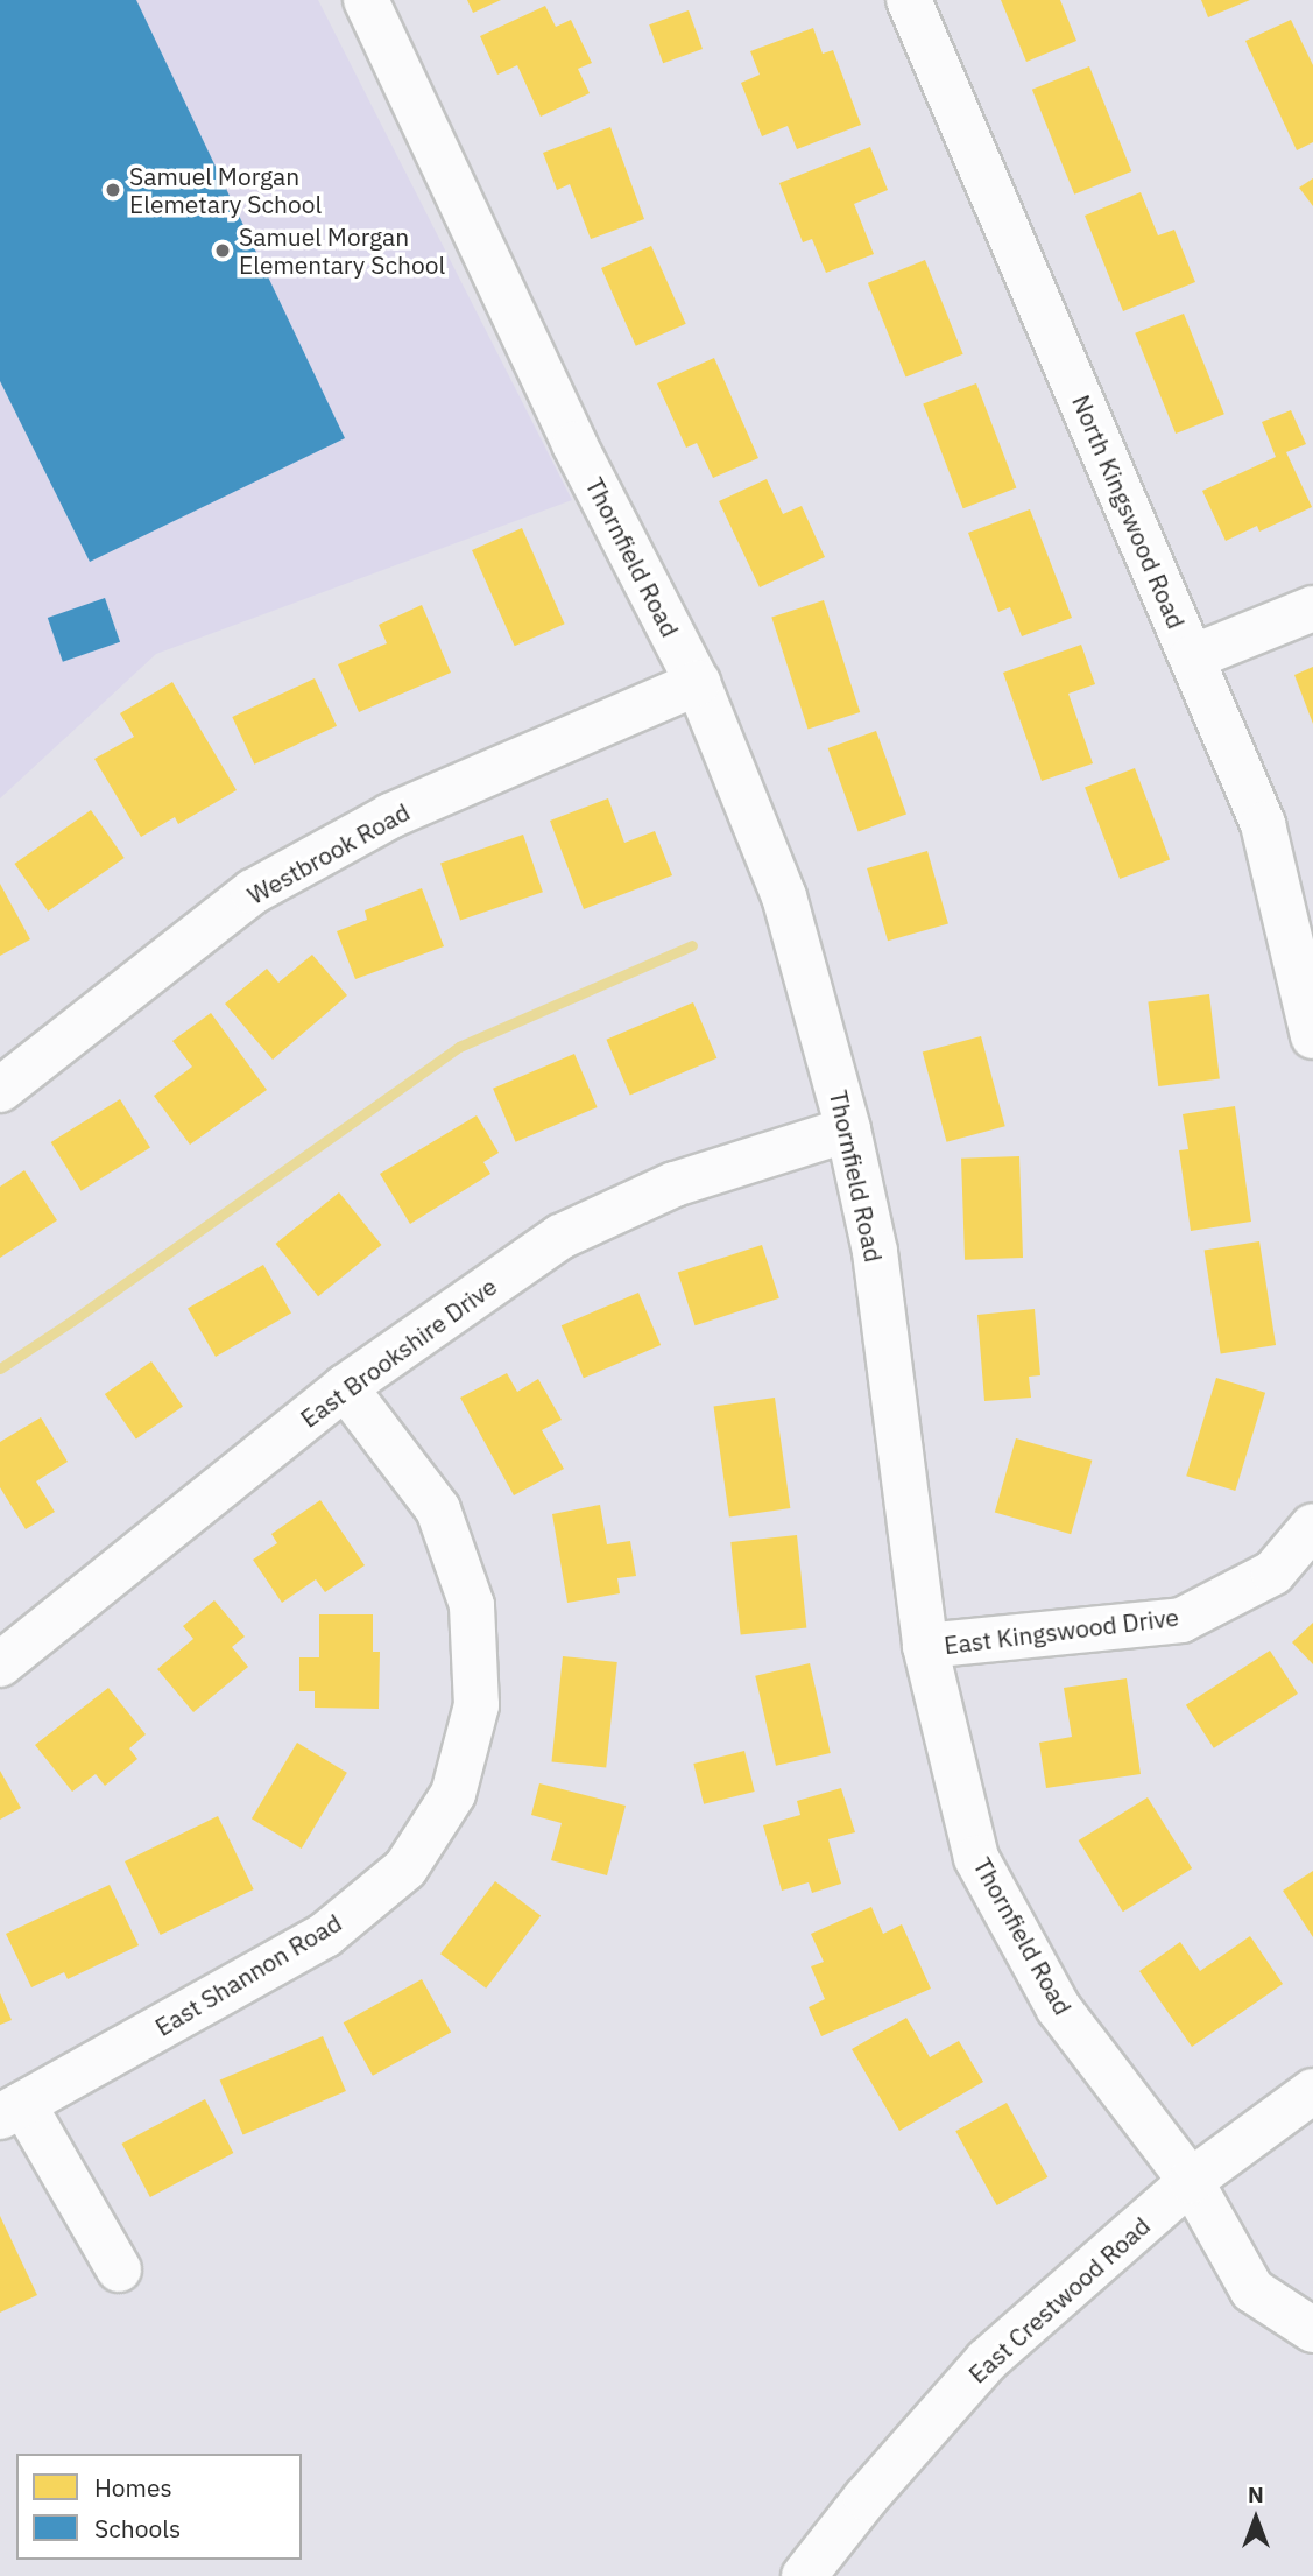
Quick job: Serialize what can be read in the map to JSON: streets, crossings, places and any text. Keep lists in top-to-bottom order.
{
  "streets": {
    "street": [
      "North Kingswood Road",
      "Thornfield Road",
      "Westbrook Road",
      "East Brookshire Drive",
      "East Kingswood Drive",
      "East Shannon Road",
      "East Crestwood Road"
    ]
  },
  "crossings": [
    ["Thornfield Road", "Westbrook Road"],
    ["Thornfield Road", "East Brookshire Drive"],
    ["Thornfield Road", "East Kingswood Drive"],
    ["Thornfield Road", "East Crestwood Road"],
    ["East Brookshire Drive", "East Shannon Road"]
  ],
  "places": ["Samuel Morgan Elemetary School", "Samuel Morgan Elementary School"],
  "legend": ["Homes", "Schools"],
  "north": "top"
}
